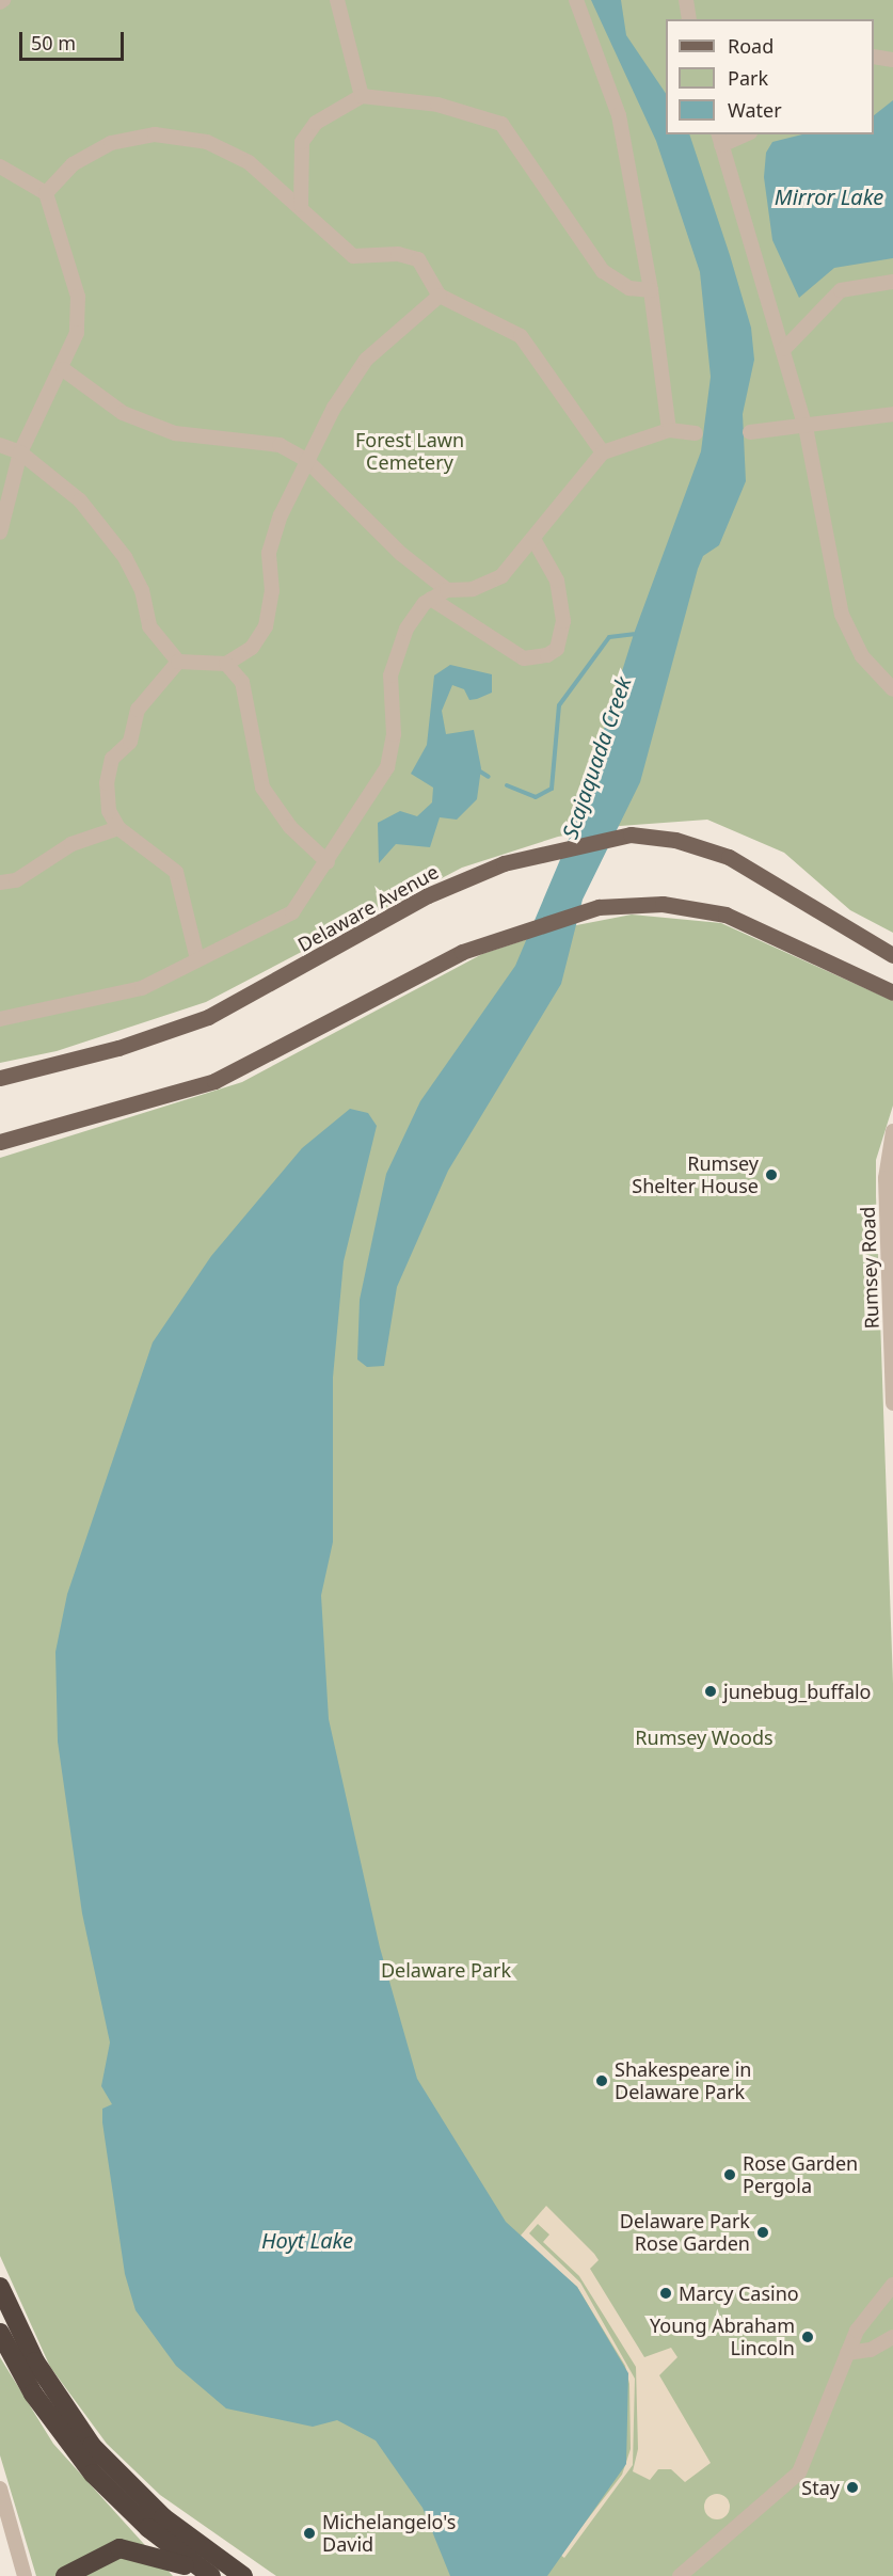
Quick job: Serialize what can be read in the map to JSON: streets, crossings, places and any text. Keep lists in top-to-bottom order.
{
  "streets": {
    "main road": ["Delaware Avenue"],
    "street": ["Rumsey Road"]
  },
  "water": ["Mirror Lake", "Scajaquada Creek", "Hoyt Lake"],
  "parks": ["Forest Lawn Cemetery", "Rumsey Woods", "Delaware Park"],
  "places": [
    "Rumsey Shelter House",
    "junebug_buffalo",
    "Shakespeare in Delaware Park",
    "Rose Garden Pergola",
    "Delaware Park Rose Garden",
    "Marcy Casino",
    "Young Abraham Lincoln",
    "Stay",
    "Michelangelo's David"
  ],
  "legend": ["Road", "Park", "Water"],
  "scale_bar": "50 m"
}
